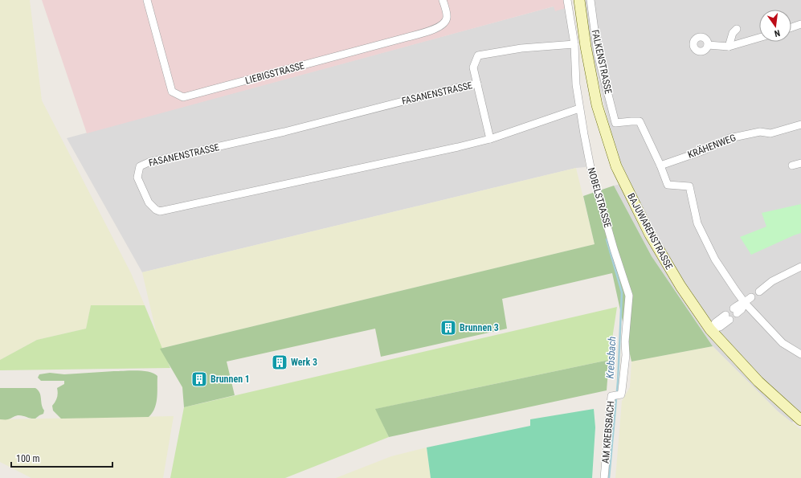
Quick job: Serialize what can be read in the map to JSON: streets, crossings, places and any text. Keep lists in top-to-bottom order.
{
  "streets": {
    "main road": ["BAJUWARENSTRASSE"],
    "street": [
      "FALKENSTRASSE",
      "LIEBIGSTRASSE",
      "FASANENSTRASSE",
      "KRÄHENWEG",
      "NOBELSTRASSE",
      "AM KREBSBACH"
    ]
  },
  "crossings": [
    ["FALKENSTRASSE", "KRÄHENWEG"],
    ["FASANENSTRASSE", "NOBELSTRASSE"],
    ["NOBELSTRASSE", "AM KREBSBACH"]
  ],
  "water": ["Krebsbach"],
  "places": {
    "building": ["Brunnen 3", "Werk 3", "Brunnen 1"]
  },
  "scale_bar": "100 m",
  "north": "bottom"
}
